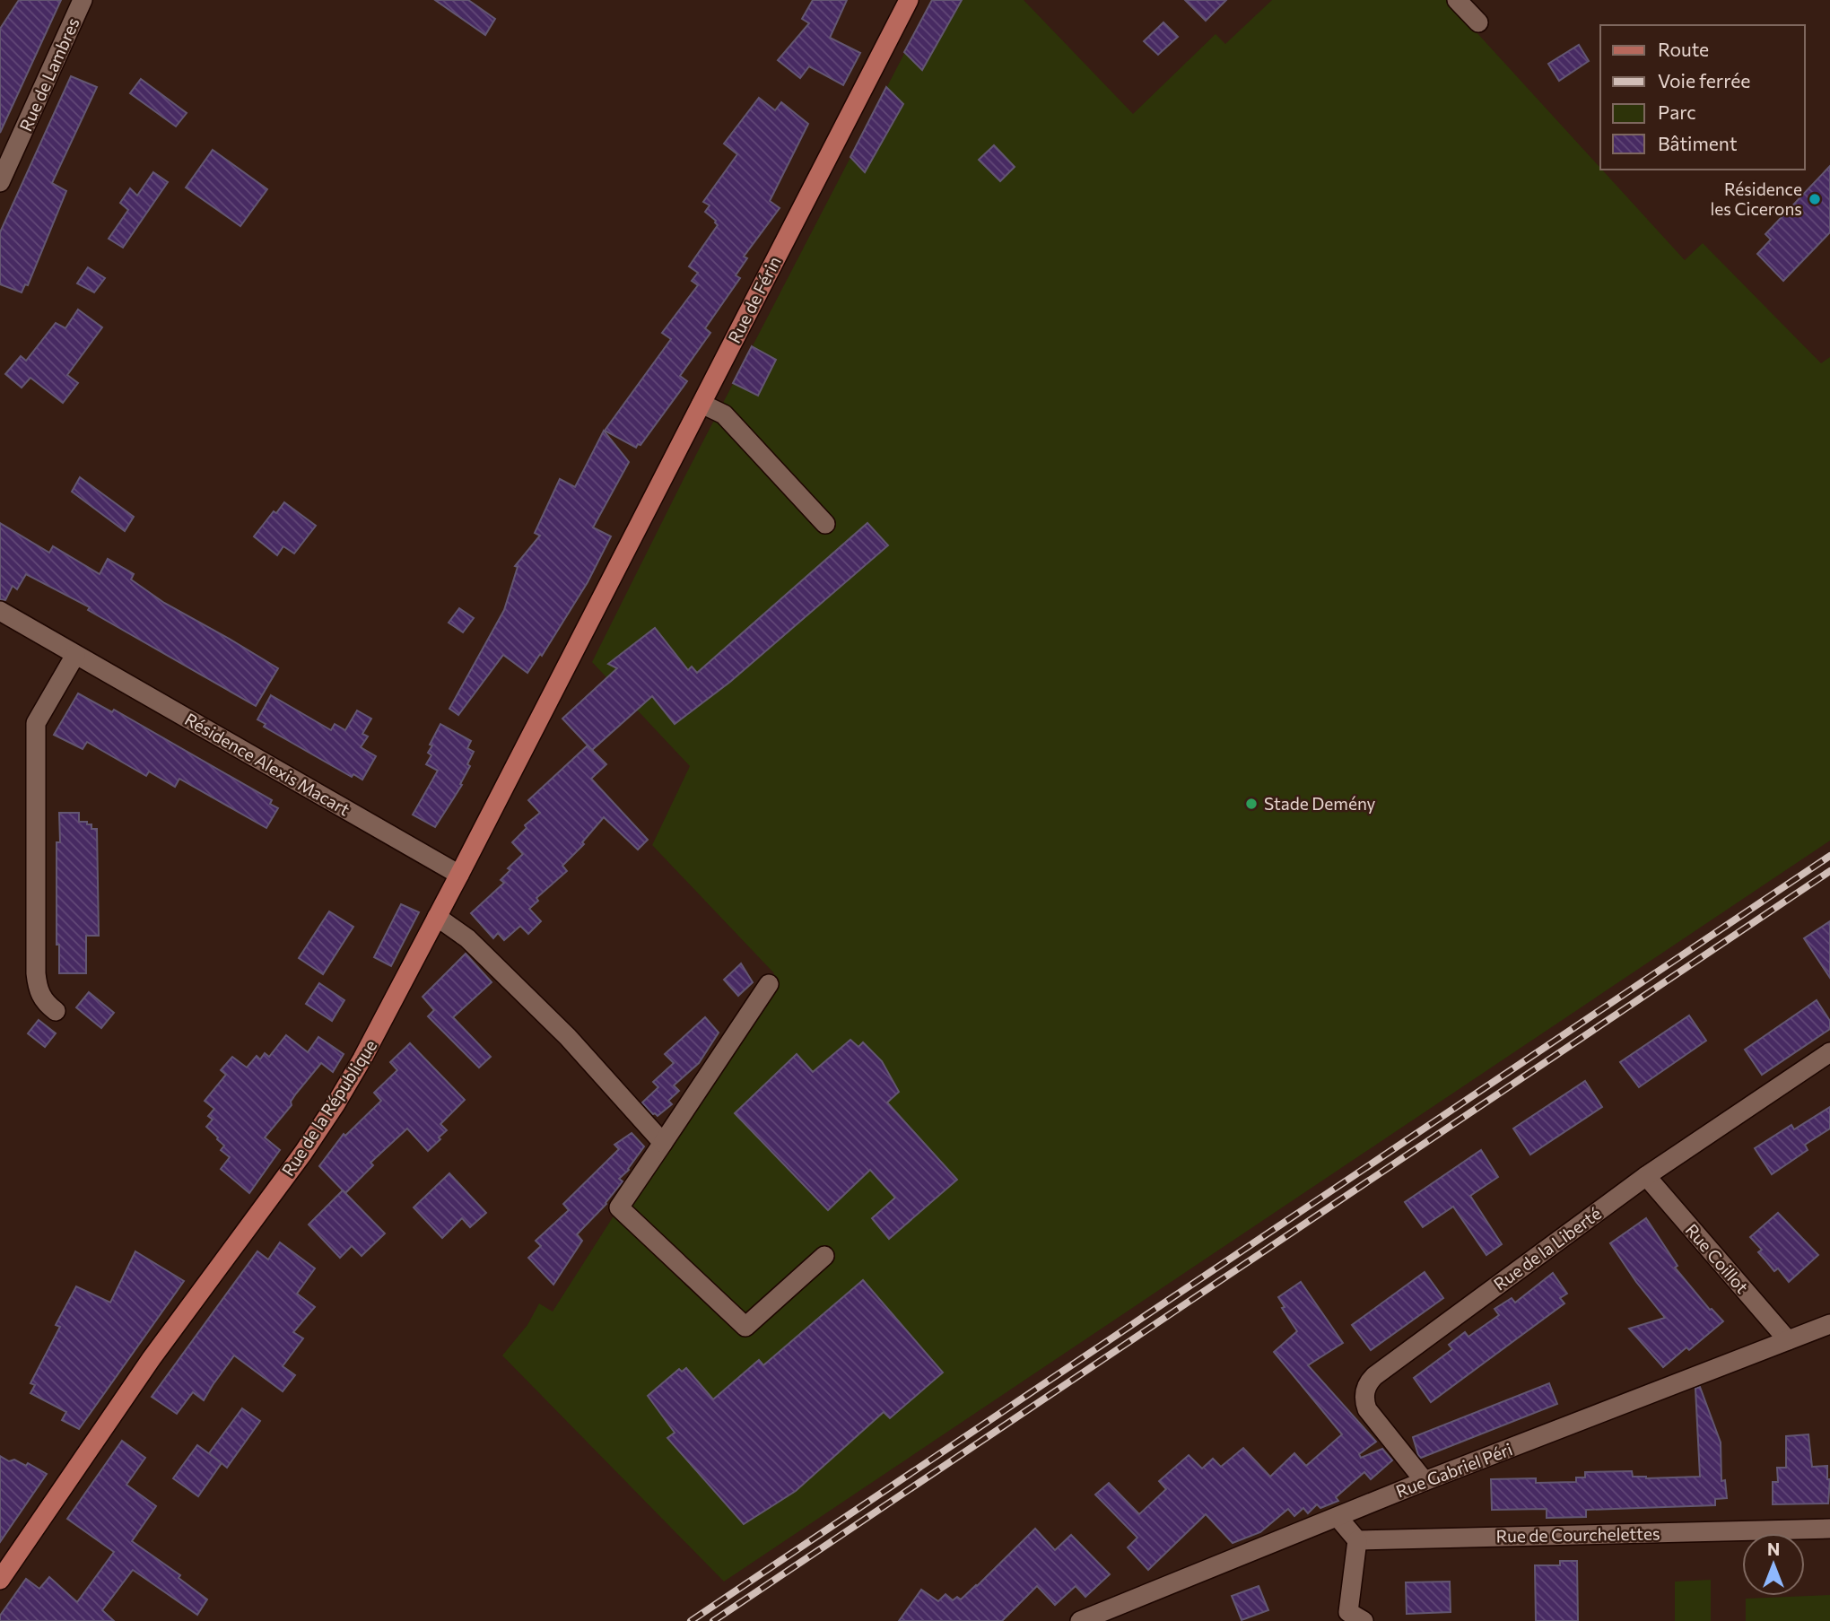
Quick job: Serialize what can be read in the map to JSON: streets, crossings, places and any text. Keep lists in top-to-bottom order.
{
  "streets": {
    "main road": ["Rue de Férin", "Rue de la République"],
    "street": [
      "Rue de Lambres",
      "Résidence Alexis Macart",
      "Rue de la Liberté",
      "Rue Coillot",
      "Rue Gabriel Péri",
      "Rue de Courchelettes"
    ]
  },
  "crossings": [
    ["Rue de Férin", "Rue de la République"],
    ["Résidence Alexis Macart", "Rue de la République"],
    ["Rue de la Liberté", "Rue Coillot"],
    ["Rue de la Liberté", "Rue Gabriel Péri"],
    ["Rue Coillot", "Rue Gabriel Péri"]
  ],
  "places": ["Résidence les Cicerons", "Stade Demény"],
  "legend": [
    "Route",
    "Voie ferrée",
    "Parc",
    "Bâtiment"
  ],
  "north": "top"
}
